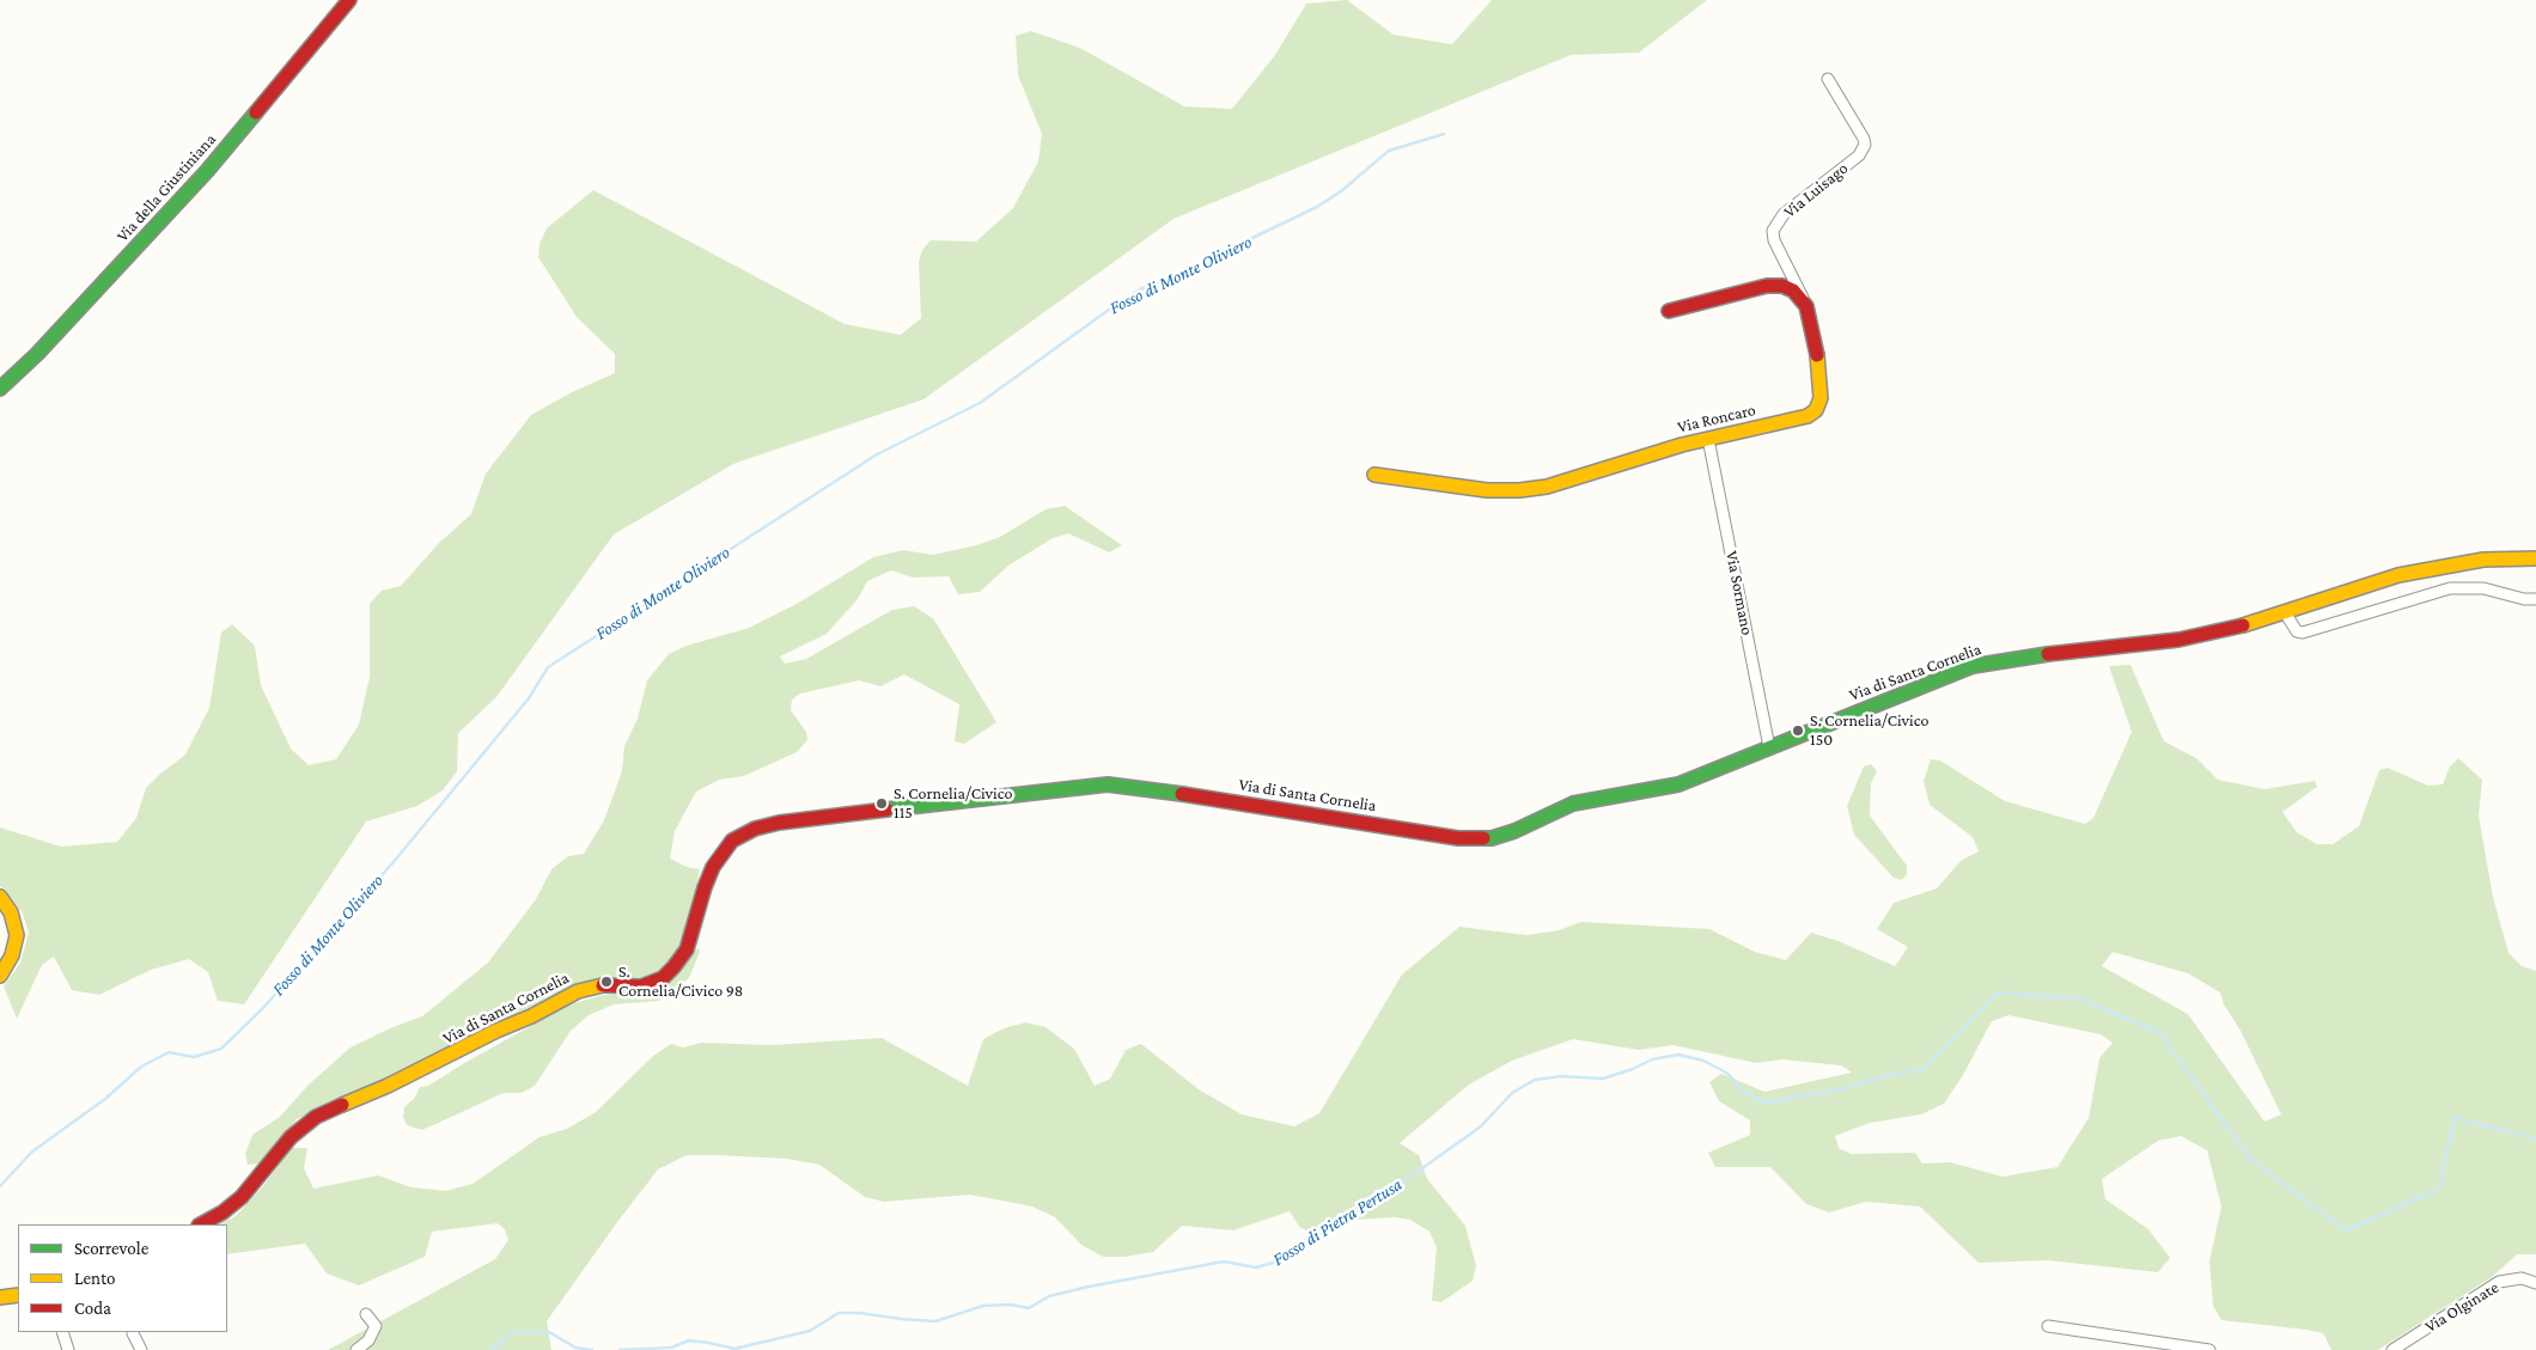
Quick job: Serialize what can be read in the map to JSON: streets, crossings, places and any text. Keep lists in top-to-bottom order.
{
  "streets": {
    "street": [
      "Via della Giustiniana",
      "Via Luisago",
      "Via Roncaro",
      "Via Sormano",
      "Via di Santa Cornelia",
      "Via Olginate"
    ]
  },
  "crossings": [
    ["Via Luisago", "Via Roncaro"],
    ["Via Roncaro", "Via Sormano"],
    ["Via Sormano", "Via di Santa Cornelia"]
  ],
  "water": ["Fosso di Monte Oliviero", "Fosso di Pietra Pertusa"],
  "places": ["S. Cornelia/Civico 150", "S. Cornelia/Civico 115", "S. Cornelia/Civico 98"],
  "legend": ["Scorrevole", "Lento", "Coda"]
}
